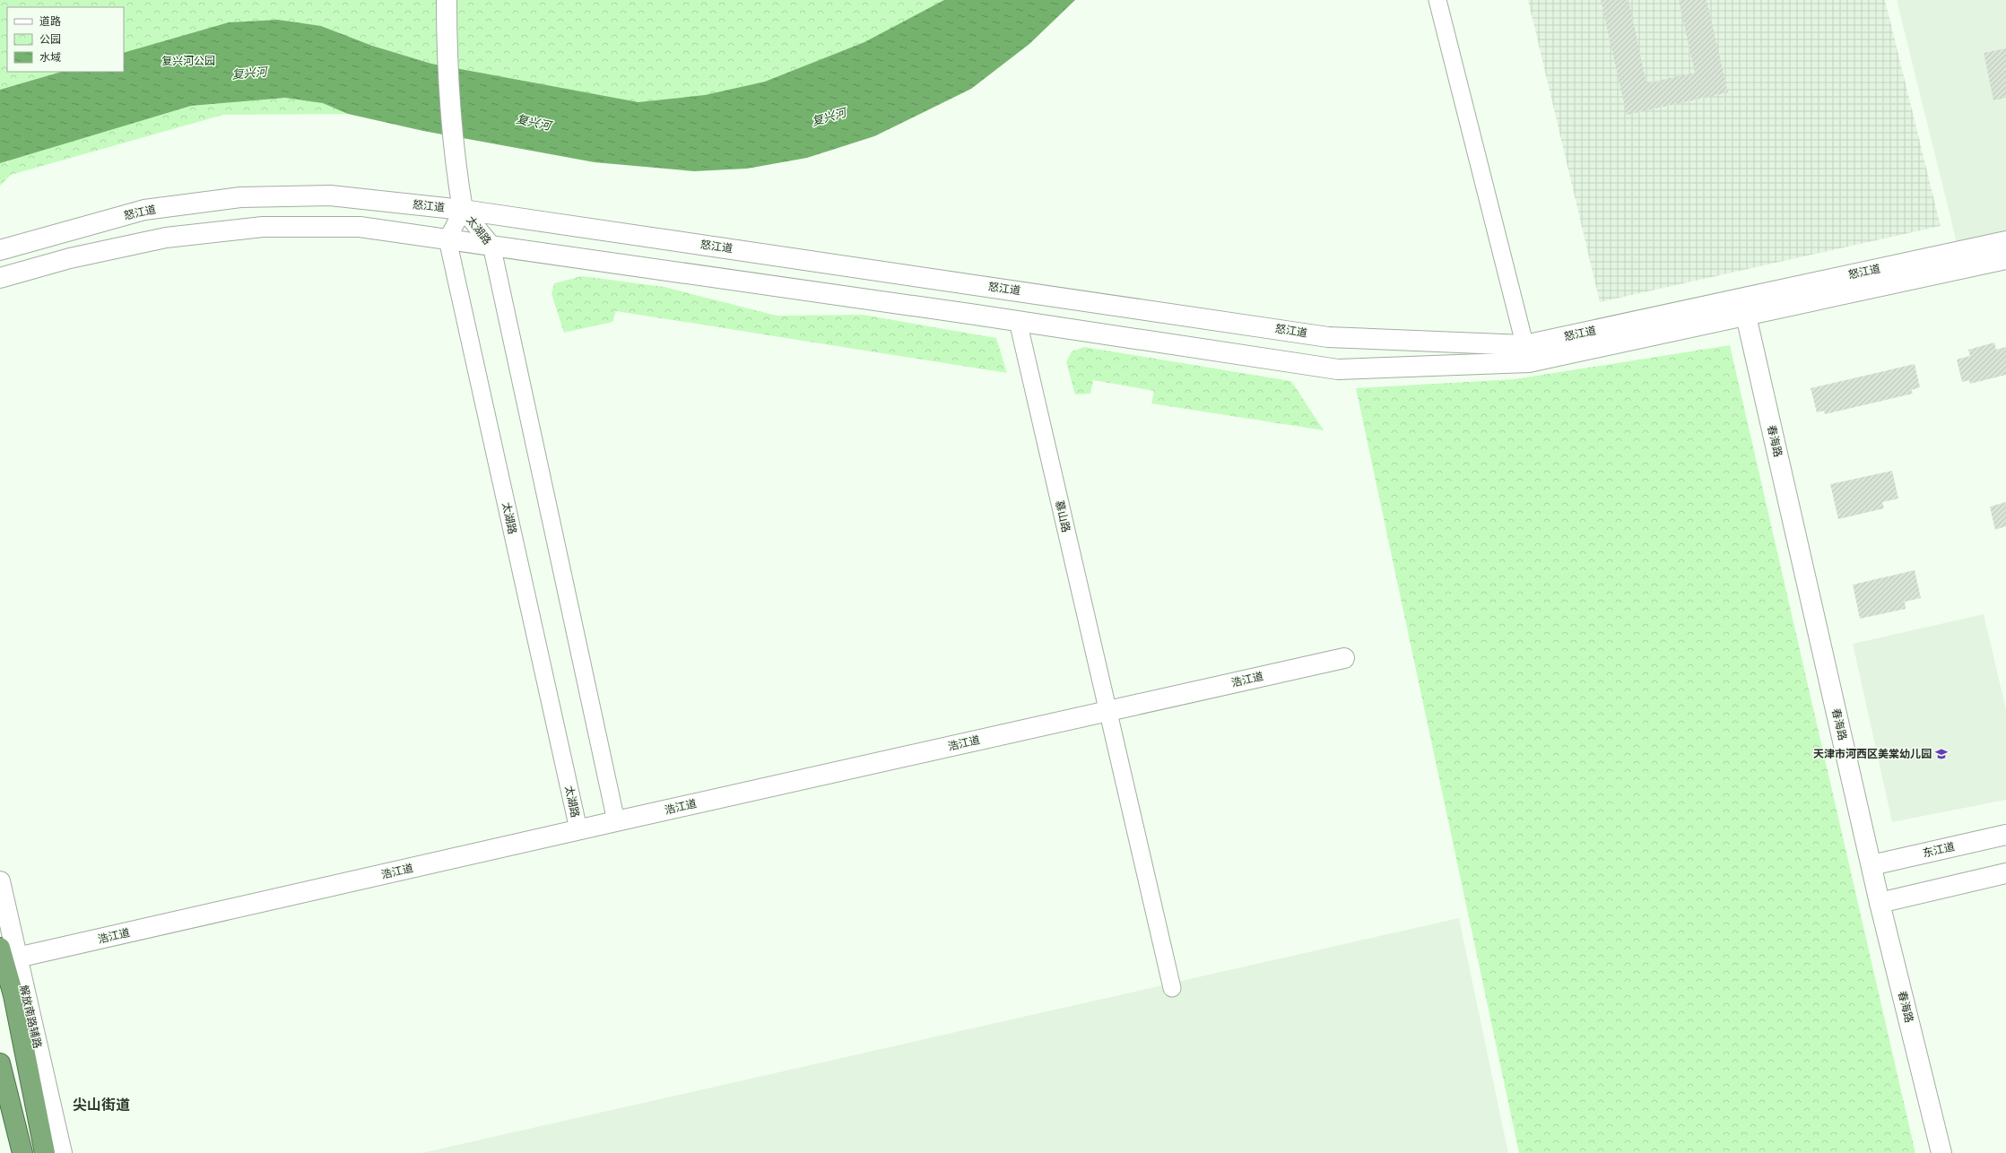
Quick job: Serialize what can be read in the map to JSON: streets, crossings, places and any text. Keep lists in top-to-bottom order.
{
  "streets": {
    "street": [
      "怒江道",
      "太湖路",
      "春海路",
      "慕山路",
      "浩江道",
      "东江道",
      "解放南路辅路"
    ]
  },
  "crossings": [
    ["怒江道", "太湖路"],
    ["怒江道", "春海路"],
    ["怒江道", "慕山路"],
    ["太湖路", "浩江道"],
    ["春海路", "东江道"],
    ["慕山路", "浩江道"],
    ["浩江道", "解放南路辅路"]
  ],
  "districts": ["尖山街道"],
  "water": ["复兴河"],
  "parks": ["复兴河公园"],
  "places": {
    "school or university": ["天津市河西区美棠幼儿园"]
  },
  "legend": ["道路", "公园", "水域"]
}
